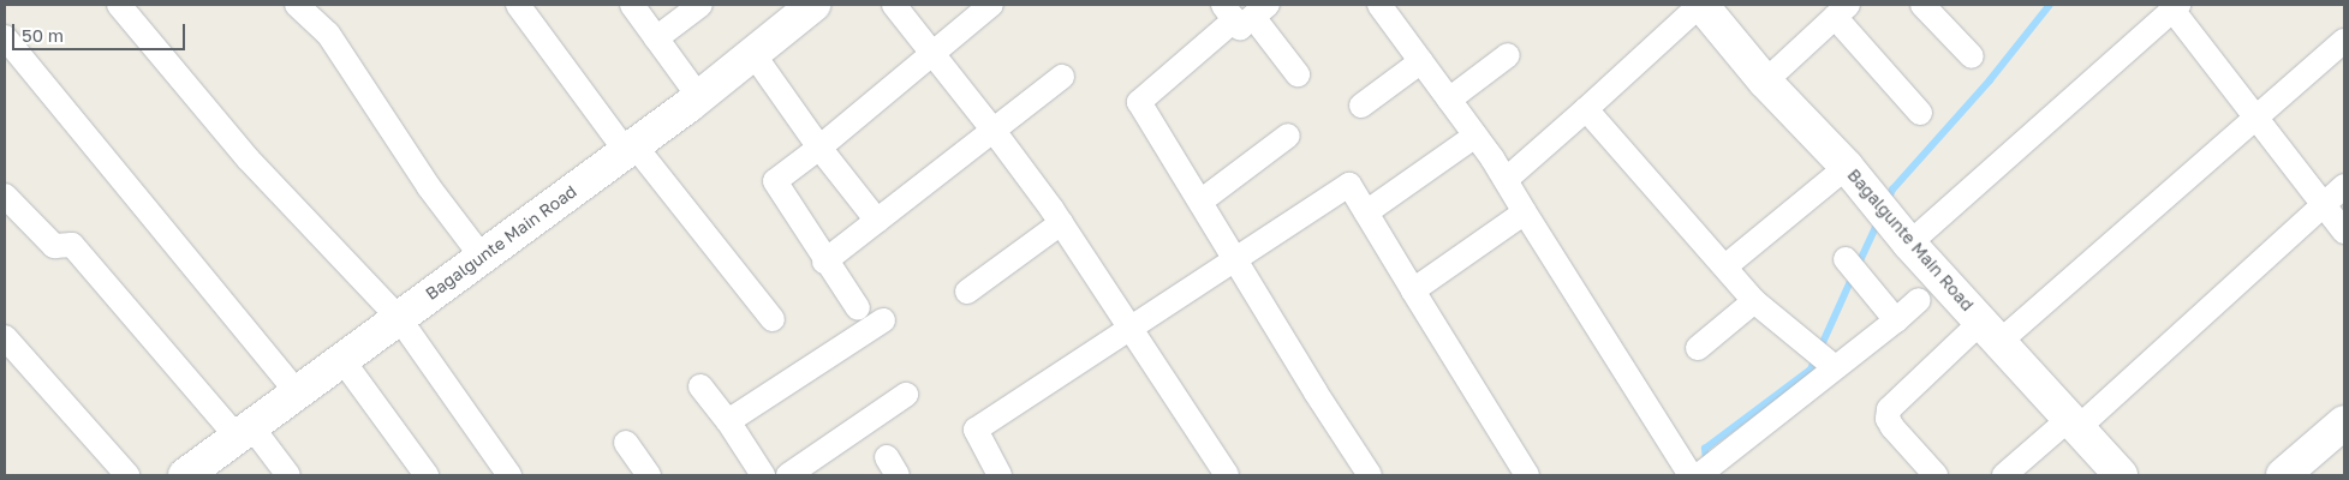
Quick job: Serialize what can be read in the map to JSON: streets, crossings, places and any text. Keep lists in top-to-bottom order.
{
  "streets": {
    "street": ["Bagalgunte Main Road"]
  },
  "scale_bar": "50 m"
}
